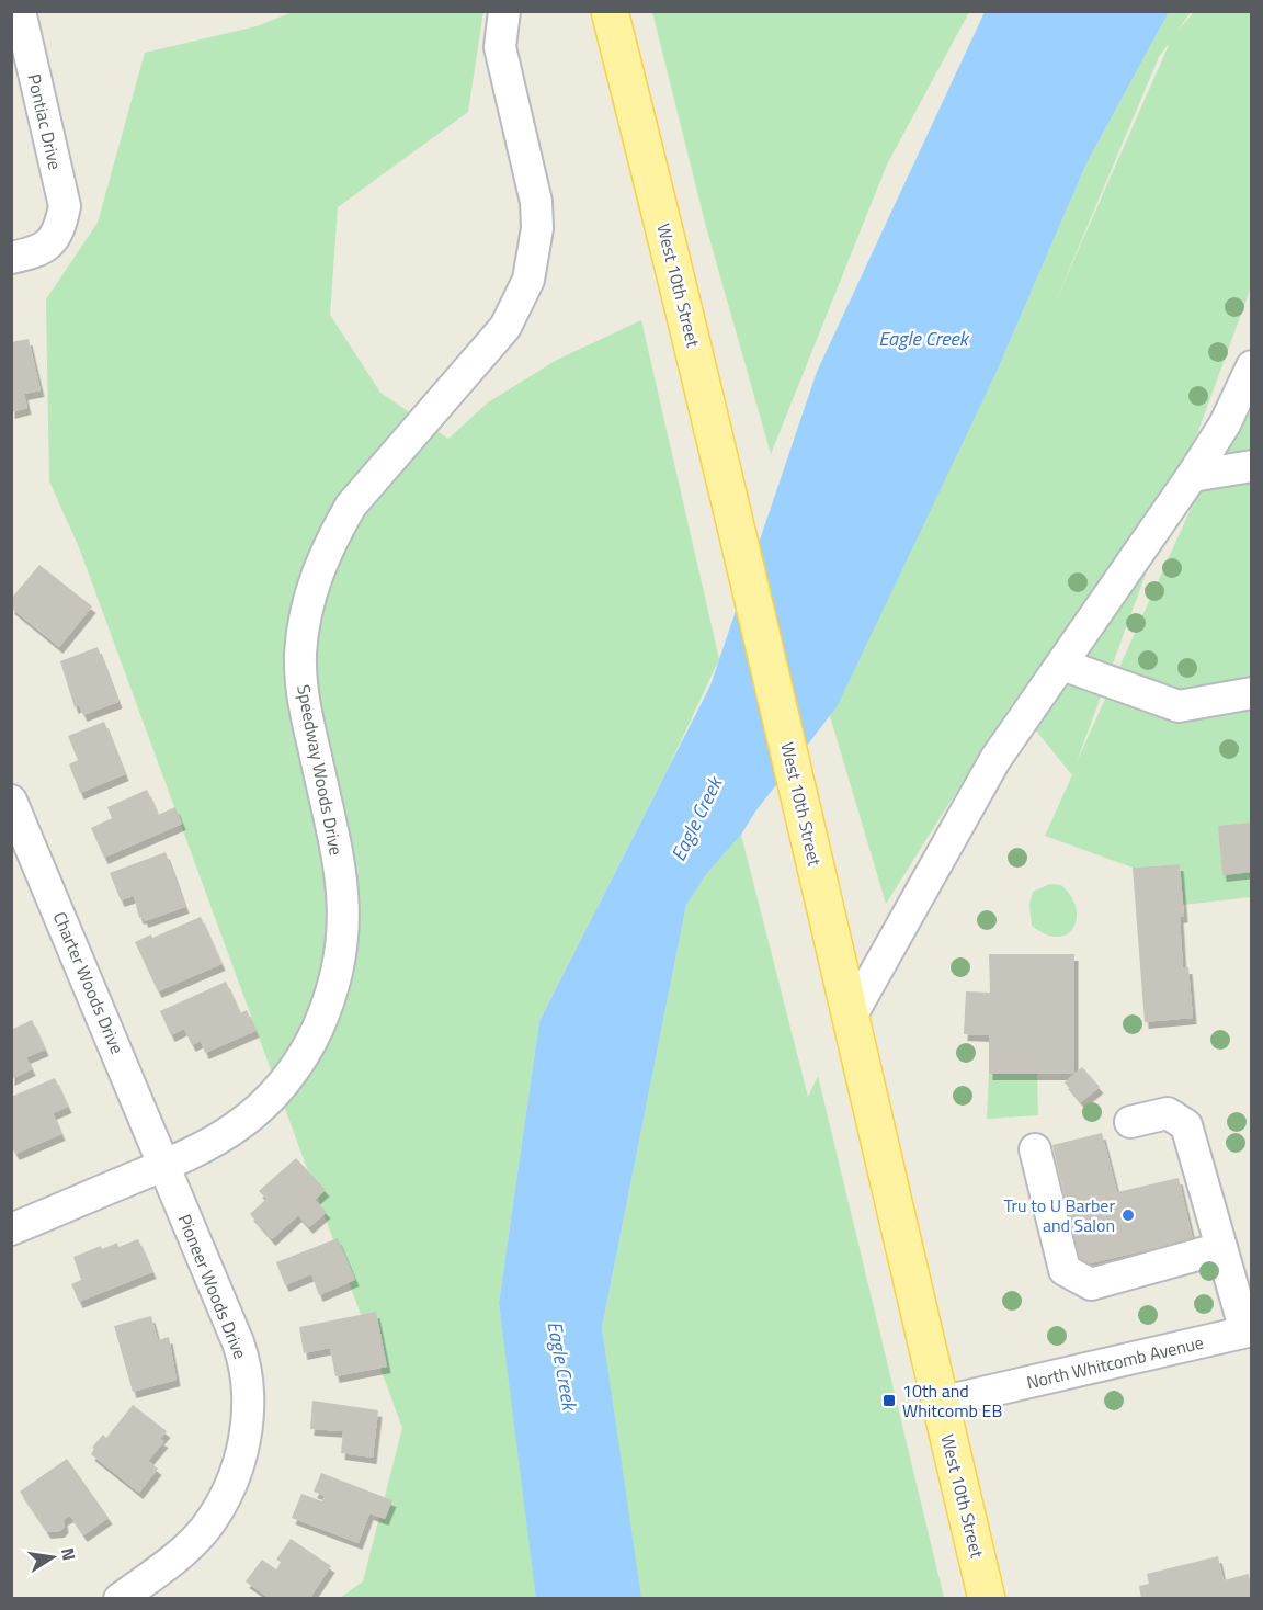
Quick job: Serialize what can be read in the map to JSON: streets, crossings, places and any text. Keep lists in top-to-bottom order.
{
  "streets": {
    "main road": ["West 10th Street"],
    "street": [
      "Pontiac Drive",
      "Speedway Woods Drive",
      "Charter Woods Drive",
      "Pioneer Woods Drive",
      "North Whitcomb Avenue"
    ]
  },
  "crossings": [
    ["West 10th Street", "North Whitcomb Avenue"],
    ["Speedway Woods Drive", "Charter Woods Drive"],
    ["Speedway Woods Drive", "Pioneer Woods Drive"],
    ["Charter Woods Drive", "Pioneer Woods Drive"]
  ],
  "water": ["Eagle Creek"],
  "places": {
    "other": ["Tru to U Barber and Salon"],
    "transit": ["10th and Whitcomb EB"]
  },
  "north": "right"
}
